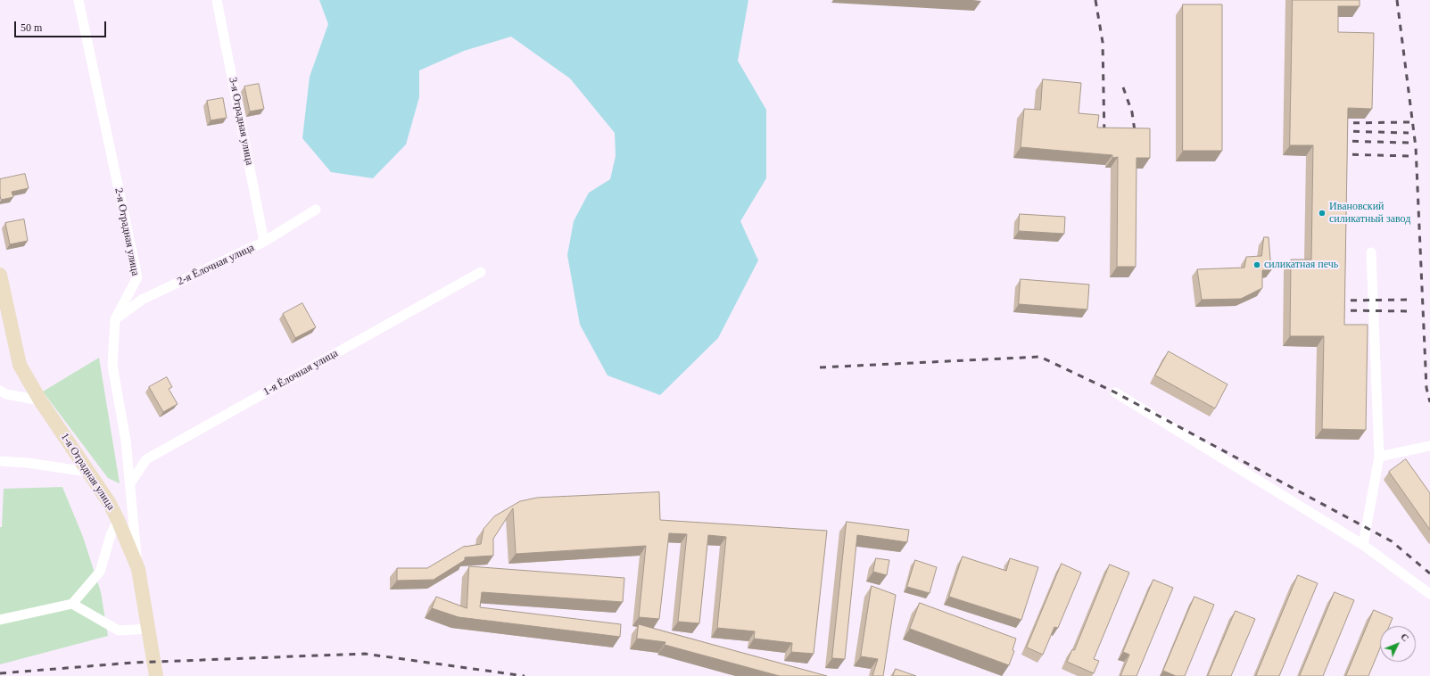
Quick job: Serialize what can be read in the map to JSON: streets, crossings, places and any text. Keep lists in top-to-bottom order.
{
  "streets": {
    "main road": ["1-я Отрадная улица"],
    "street": [
      "3-я Отрадная улица",
      "2-я Отрадная улица",
      "2-я Ёлочная улица",
      "1-я Ёлочная улица"
    ]
  },
  "crossings": [
    ["3-я Отрадная улица", "2-я Ёлочная улица"],
    ["2-я Отрадная улица", "2-я Ёлочная улица"],
    ["2-я Отрадная улица", "1-я Ёлочная улица"],
    ["2-я Отрадная улица", "1-я Отрадная улица"]
  ],
  "places": ["Ивановский силикатный завод", "силикатная печь"],
  "scale_bar": "50 m",
  "north": "top right"
}
